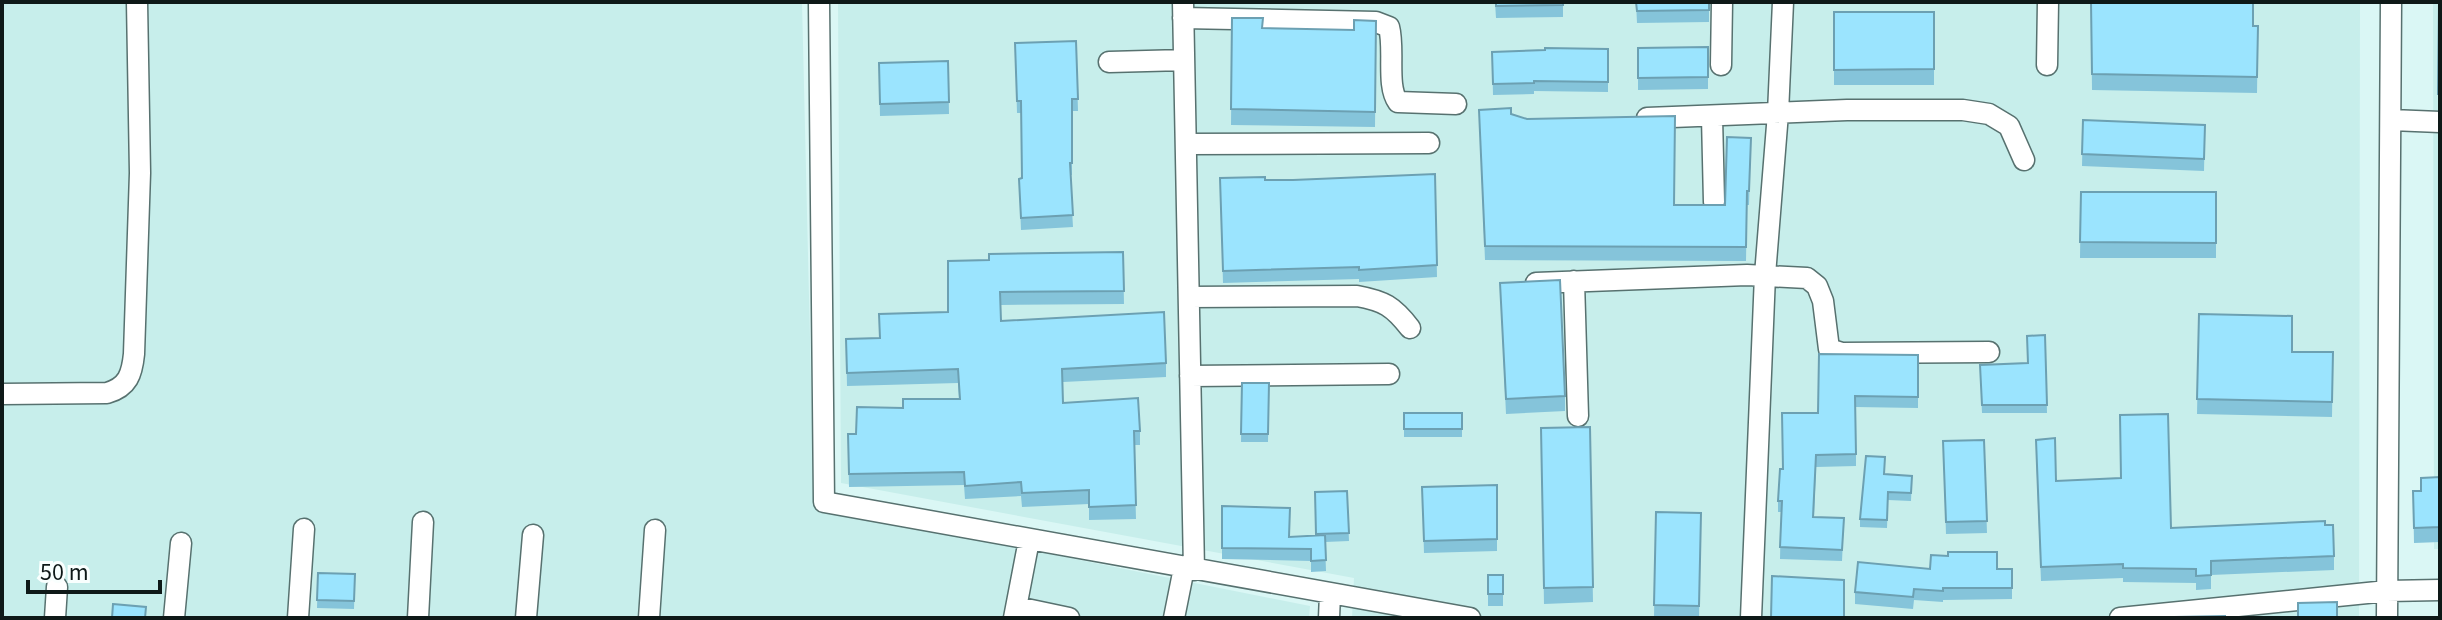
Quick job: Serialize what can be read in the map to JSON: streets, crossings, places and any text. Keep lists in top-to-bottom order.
{
  "scale_bar": "50 m"
}
